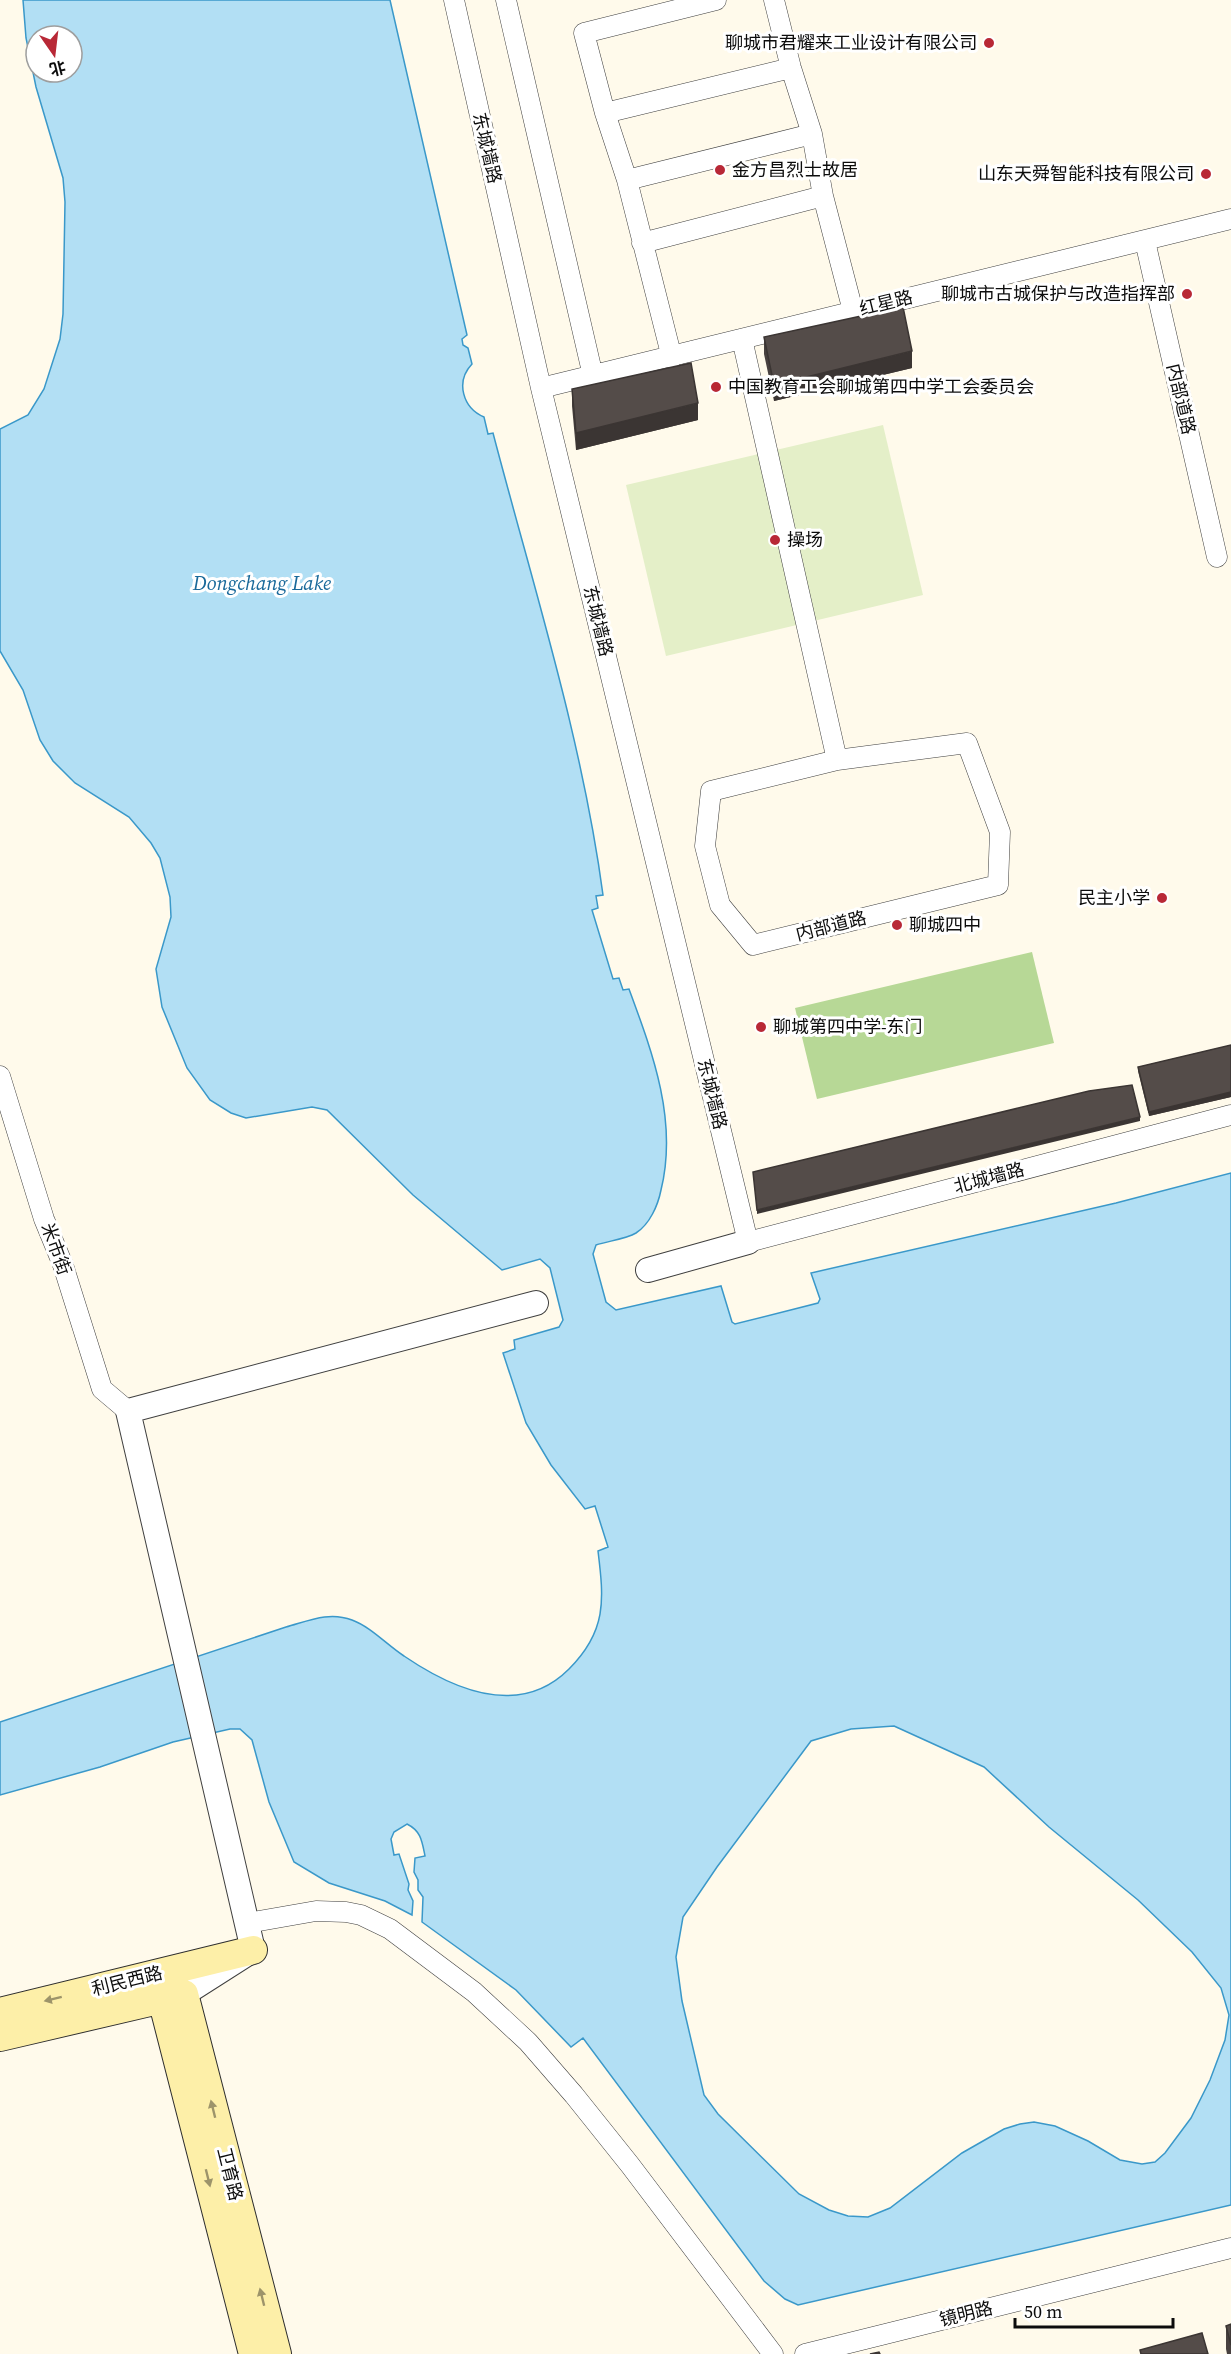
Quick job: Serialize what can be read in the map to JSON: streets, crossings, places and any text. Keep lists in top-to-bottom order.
{
  "streets": {
    "main road": ["利民西路", "卫育路"],
    "street": [
      "东城墙路",
      "红星路",
      "内部道路",
      "北城墙路",
      "米市街",
      "镜明路"
    ]
  },
  "crossings": [
    ["东城墙路", "红星路"],
    ["东城墙路", "北城墙路"],
    ["红星路", "内部道路"],
    ["利民西路", "卫育路"]
  ],
  "water": ["Dongchang Lake"],
  "places": [
    "聊城市君耀来工业设计有限公司",
    "金方昌烈士故居",
    "山东天舜智能科技有限公司",
    "聊城市古城保护与改造指挥部",
    "中国教育工会聊城第四中学工会委员会",
    "操场",
    "民主小学",
    "聊城四中",
    "聊城第四中学-东门"
  ],
  "scale_bar": "50 m",
  "north": "bottom"
}
